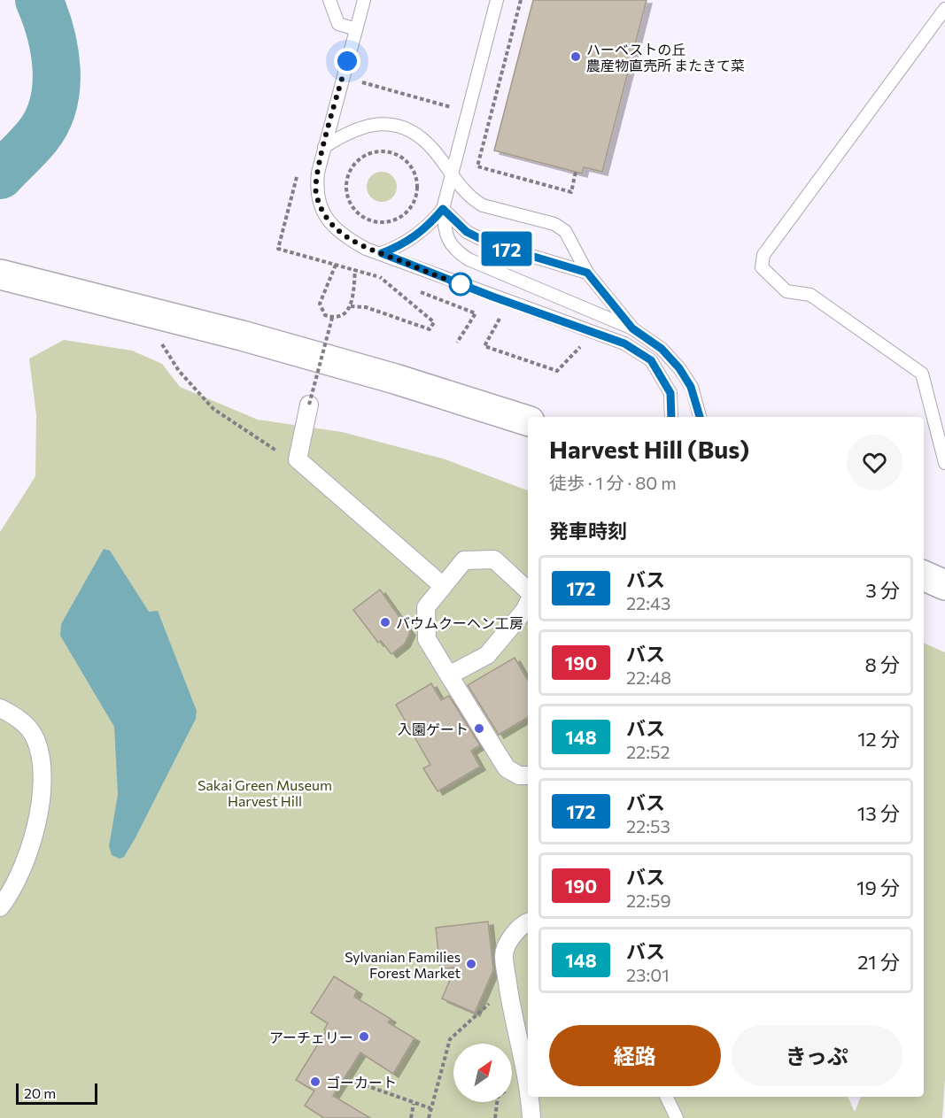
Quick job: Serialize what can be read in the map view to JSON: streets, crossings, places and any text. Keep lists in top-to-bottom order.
{
  "parks": ["Sakai Green Museum Harvest Hill"],
  "places": [
    "ハーベストの丘 農産物直売所 またきて菜",
    "バウムクーヘン工房",
    "入園ゲート",
    "Sylvanian Families Forest Market",
    "アーチェリー",
    "ゴーカート"
  ],
  "lines": ["bus line 172"],
  "scale_bar": "20 m",
  "north": "top right",
  "page": {
    "on_map": "172",
    "heading": [
      ["Harvest Hill (Bus)", "徒歩 · 1 分 · 80 m"],
      "発車時刻"
    ],
    "list": [
      {
        "mark": "172",
        "name": "バス",
        "note": "22:43",
        "value": "3 分"
      },
      {
        "mark": "190",
        "name": "バス",
        "note": "22:48",
        "value": "8 分"
      },
      {
        "mark": "148",
        "name": "バス",
        "note": "22:52",
        "value": "12 分"
      },
      {
        "mark": "172",
        "name": "バス",
        "note": "22:53",
        "value": "13 分"
      },
      {
        "mark": "190",
        "name": "バス",
        "note": "22:59",
        "value": "19 分"
      },
      {
        "mark": "148",
        "name": "バス",
        "note": "23:01",
        "value": "21 分"
      }
    ],
    "buttons": ["経路", "きっぷ"],
    "scale": "20 m"
  }
}
